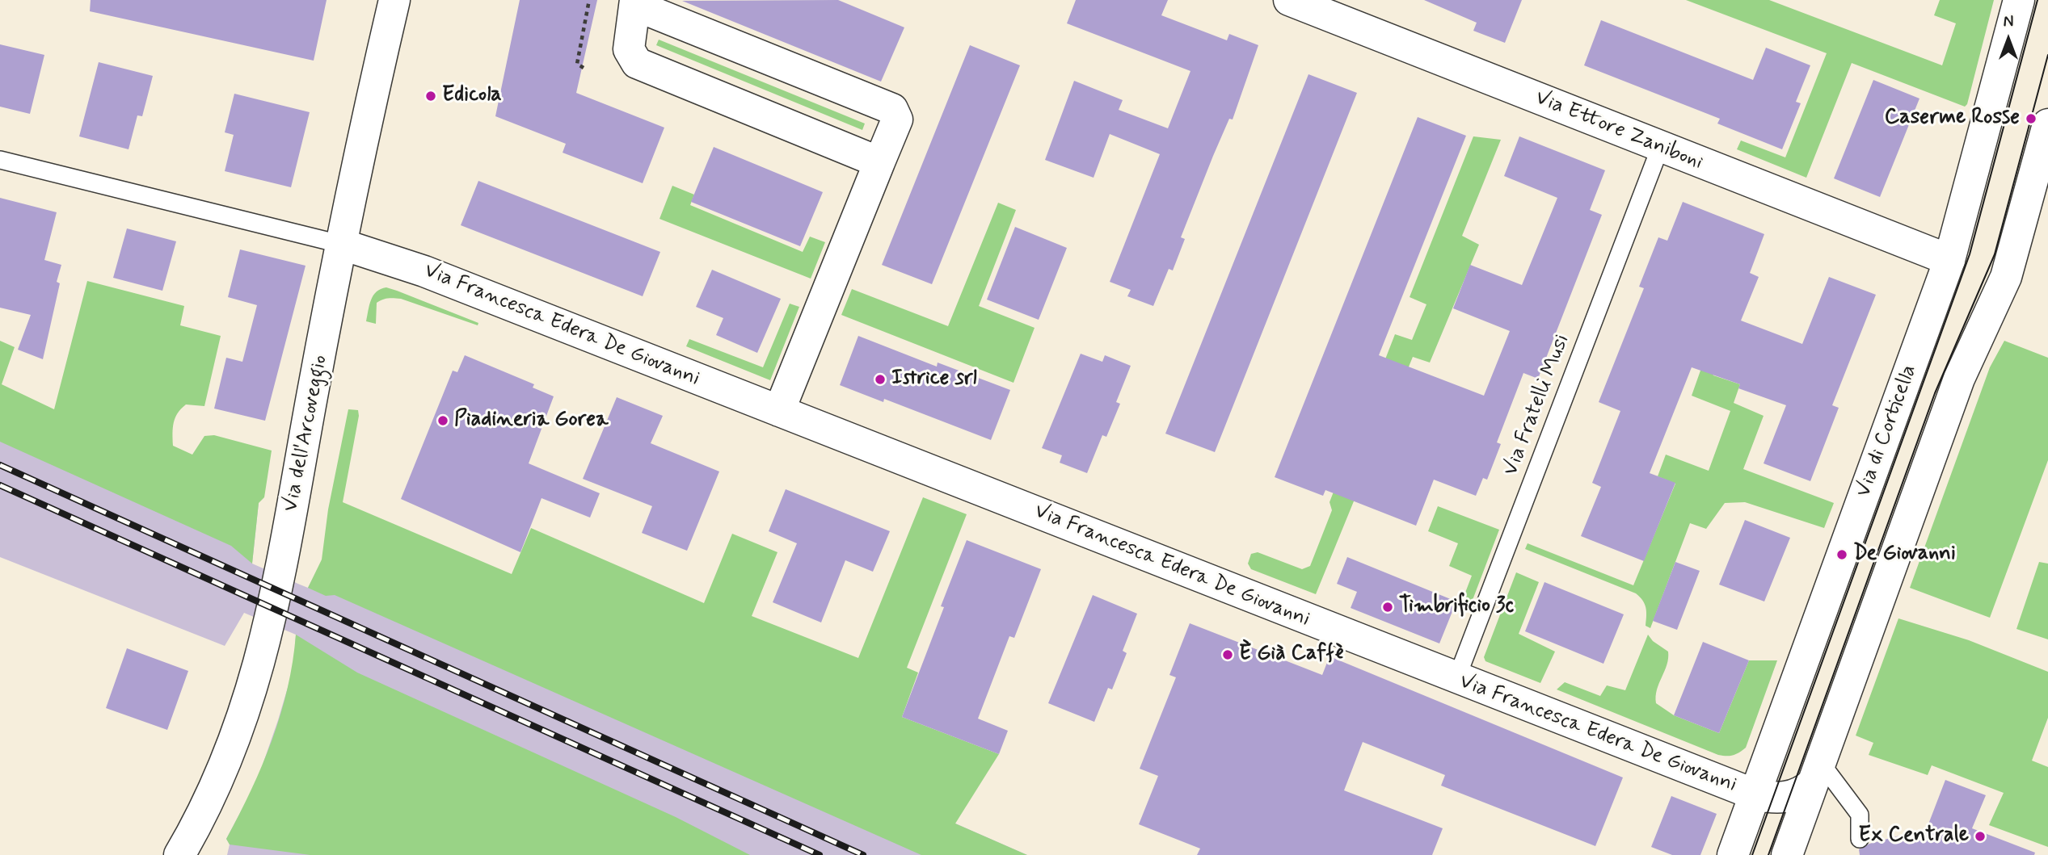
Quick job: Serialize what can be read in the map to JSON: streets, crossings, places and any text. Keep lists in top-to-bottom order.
{
  "streets": {
    "street": [
      "Via Ettore Zaniboni",
      "Via Francesca Edera De Giovanni",
      "Via di Corticella",
      "Via dell'Arcoveggio"
    ],
    "lane": ["Via Fratelli Musi"]
  },
  "crossings": [
    ["Via Ettore Zaniboni", "Via Fratelli Musi"],
    ["Via Ettore Zaniboni", "Via di Corticella"],
    ["Via Francesca Edera De Giovanni", "Via Fratelli Musi"],
    ["Via Francesca Edera De Giovanni", "Via di Corticella"],
    ["Via Francesca Edera De Giovanni", "Via dell'Arcoveggio"]
  ],
  "places": [
    "Edicola",
    "Caserme Rosse",
    "Istrice srl",
    "Piadineria Gorea",
    "De Giovanni",
    "Timbrificio 3c",
    "È Già Caffè",
    "Ex Centrale"
  ],
  "north": "top"
}
